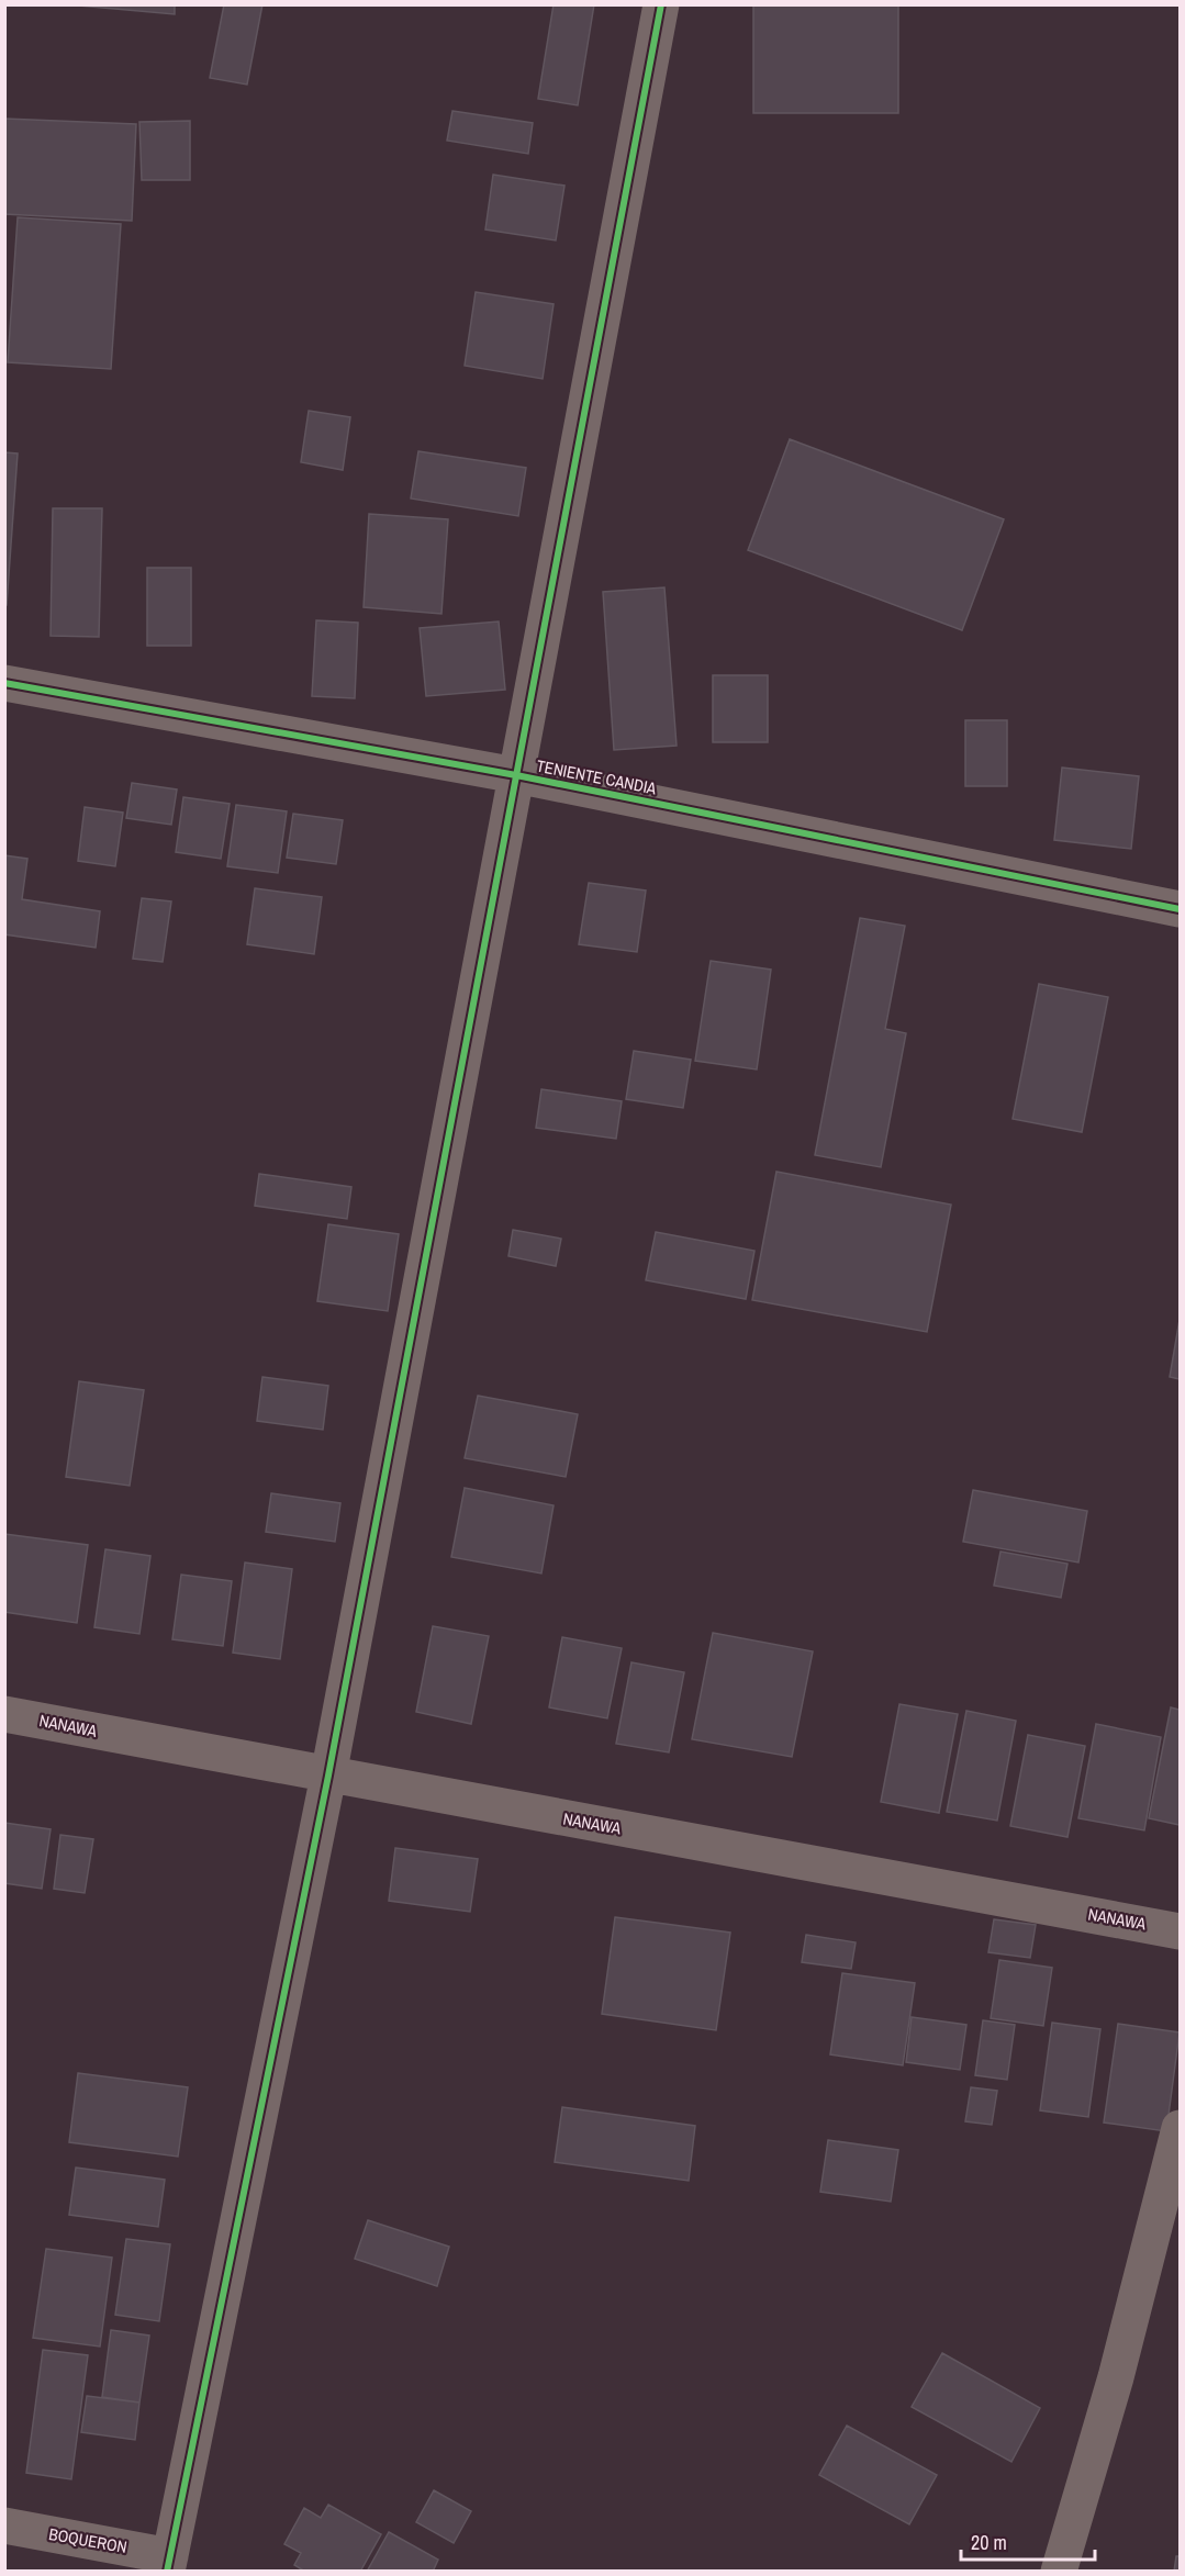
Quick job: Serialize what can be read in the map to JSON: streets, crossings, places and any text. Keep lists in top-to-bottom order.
{
  "streets": {
    "street": ["TENIENTE CANDIA", "NANAWA", "BOQUERON"]
  },
  "scale_bar": "20 m"
}
